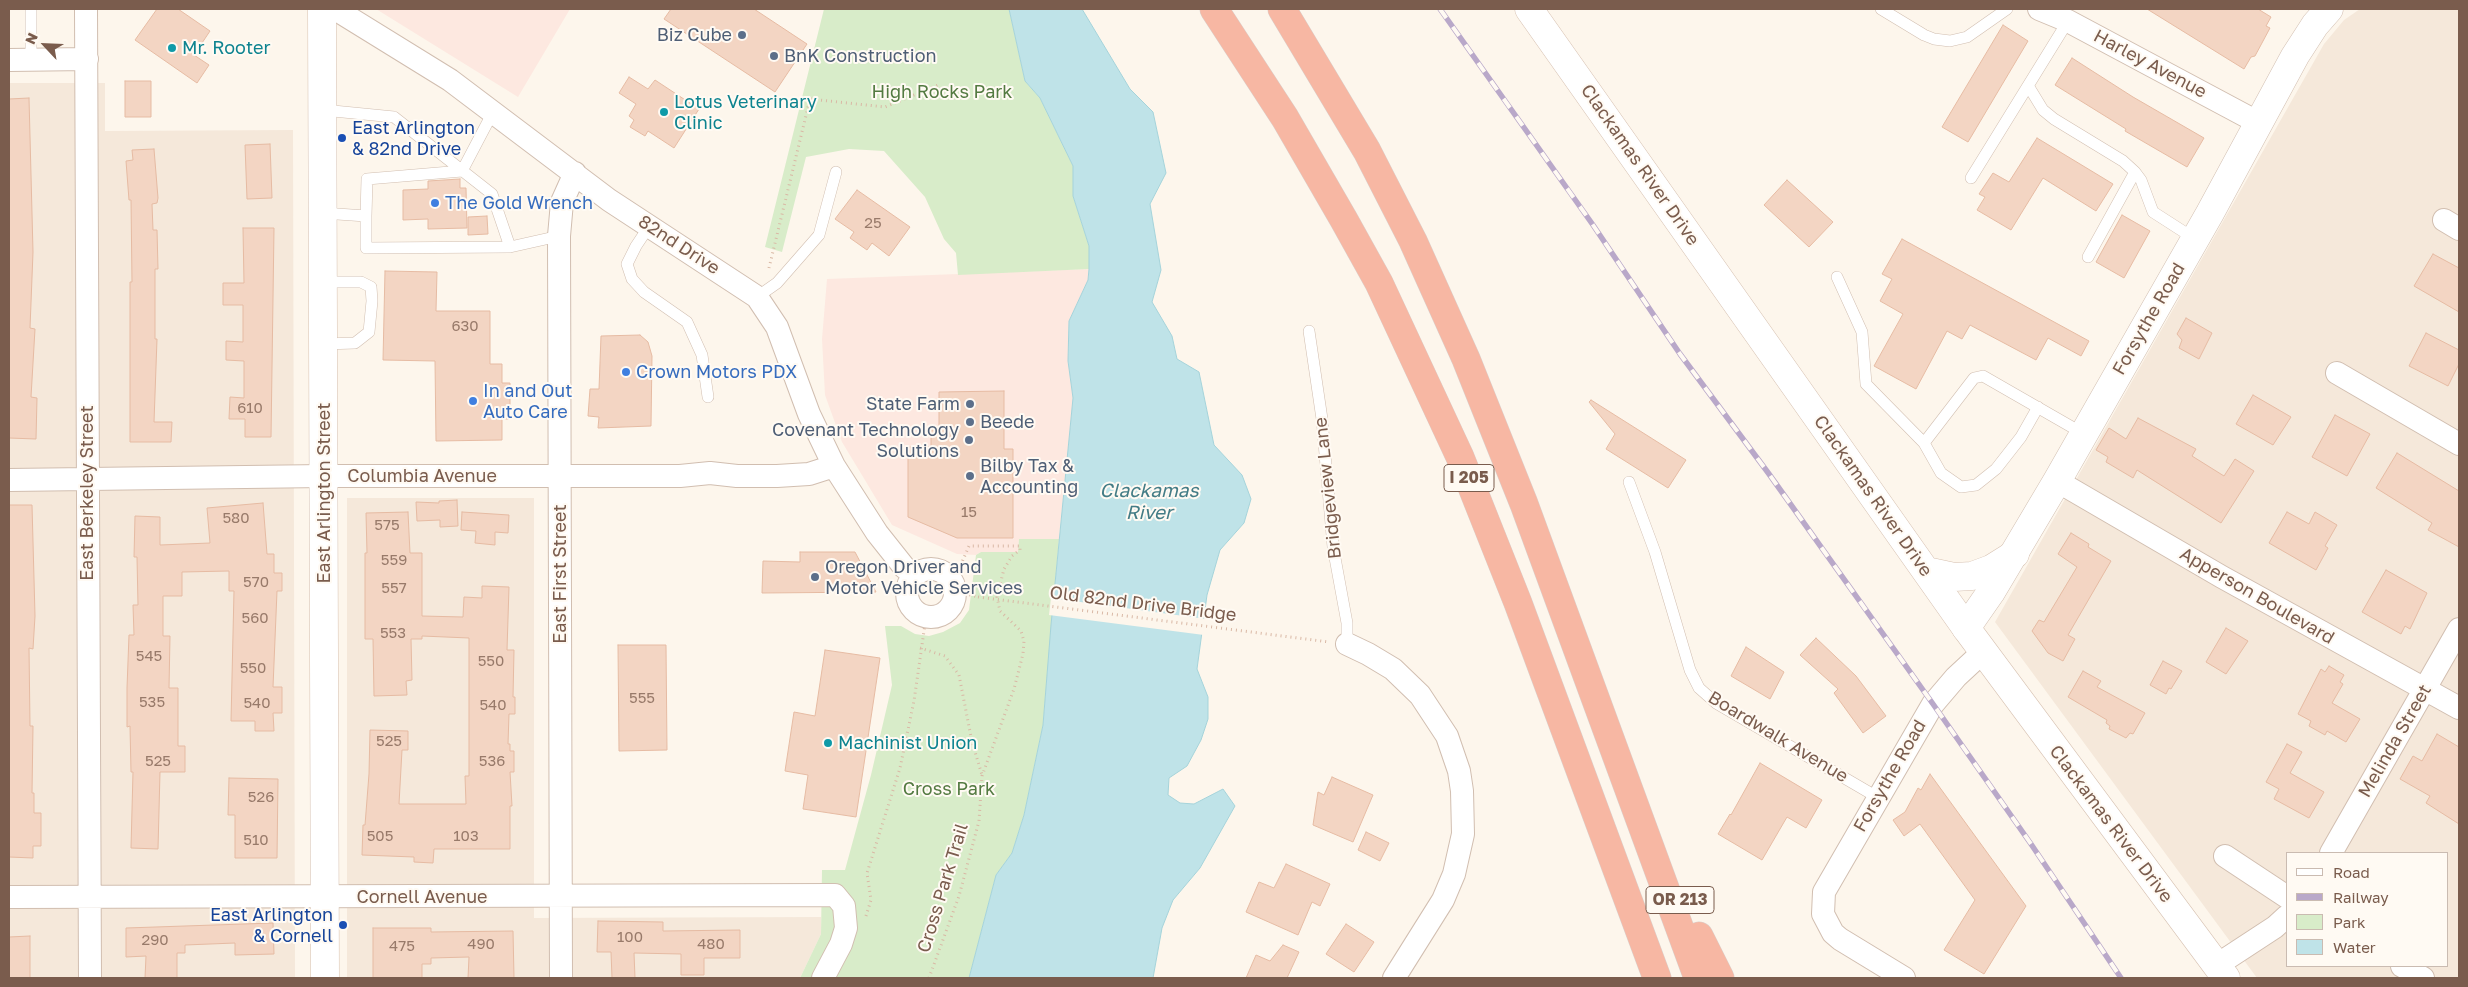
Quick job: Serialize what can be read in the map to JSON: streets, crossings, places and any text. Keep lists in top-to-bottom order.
{
  "streets": {
    "highway": ["I 205", "OR 213"],
    "main road": ["Clackamas River Drive", "Forsythe Road", "East Arlington Street"],
    "street": [
      "Harley Avenue",
      "82nd Drive",
      "Columbia Avenue",
      "East Berkeley Street",
      "East First Street",
      "Apperson Boulevard",
      "Melinda Street",
      "Cornell Avenue"
    ],
    "lane": ["Bridgeview Lane", "Boardwalk Avenue"],
    "path": ["Old 82nd Drive Bridge", "Cross Park Trail"]
  },
  "crossings": [
    ["Harley Avenue", "Forsythe Road"],
    ["Clackamas River Drive", "Forsythe Road"],
    ["82nd Drive", "Columbia Avenue"],
    ["82nd Drive", "East First Street"],
    ["82nd Drive", "Old 82nd Drive Bridge"],
    ["82nd Drive", "Cross Park Trail"],
    ["Forsythe Road", "Apperson Boulevard"],
    ["Forsythe Road", "Boardwalk Avenue"],
    ["Columbia Avenue", "East Berkeley Street"],
    ["Columbia Avenue", "East Arlington Street"],
    ["Columbia Avenue", "East First Street"],
    ["I 205", "OR 213"],
    ["Bridgeview Lane", "Old 82nd Drive Bridge"],
    ["East Berkeley Street", "Cornell Avenue"],
    ["East Arlington Street", "Cornell Avenue"],
    ["East First Street", "Cornell Avenue"],
    ["Apperson Boulevard", "Melinda Street"],
    ["Old 82nd Drive Bridge", "Cross Park Trail"]
  ],
  "water": ["Clackamas River"],
  "parks": ["High Rocks Park", "Cross Park"],
  "places": [
    "Biz Cube",
    "Mr. Rooter",
    "BnK Construction",
    "Lotus Veterinary Clinic",
    "East Arlington & 82nd Drive",
    "The Gold Wrench",
    "Crown Motors PDX",
    "In and Out Auto Care",
    "State Farm",
    "Beede",
    "Covenant Technology Solutions",
    "Bilby Tax & Accounting",
    "Oregon Driver and Motor Vehicle Services",
    "Machinist Union",
    "East Arlington & Cornell"
  ],
  "house_numbers": [
    "25",
    "630",
    "610",
    "15",
    "580",
    "575",
    "559",
    "570",
    "557",
    "560",
    "553",
    "545",
    "550",
    "550",
    "555",
    "535",
    "540",
    "540",
    "525",
    "525",
    "536",
    "526",
    "505",
    "103",
    "510",
    "100",
    "290",
    "490",
    "480",
    "475"
  ],
  "legend": [
    "Road",
    "Railway",
    "Park",
    "Water"
  ],
  "north": "top left"
}
